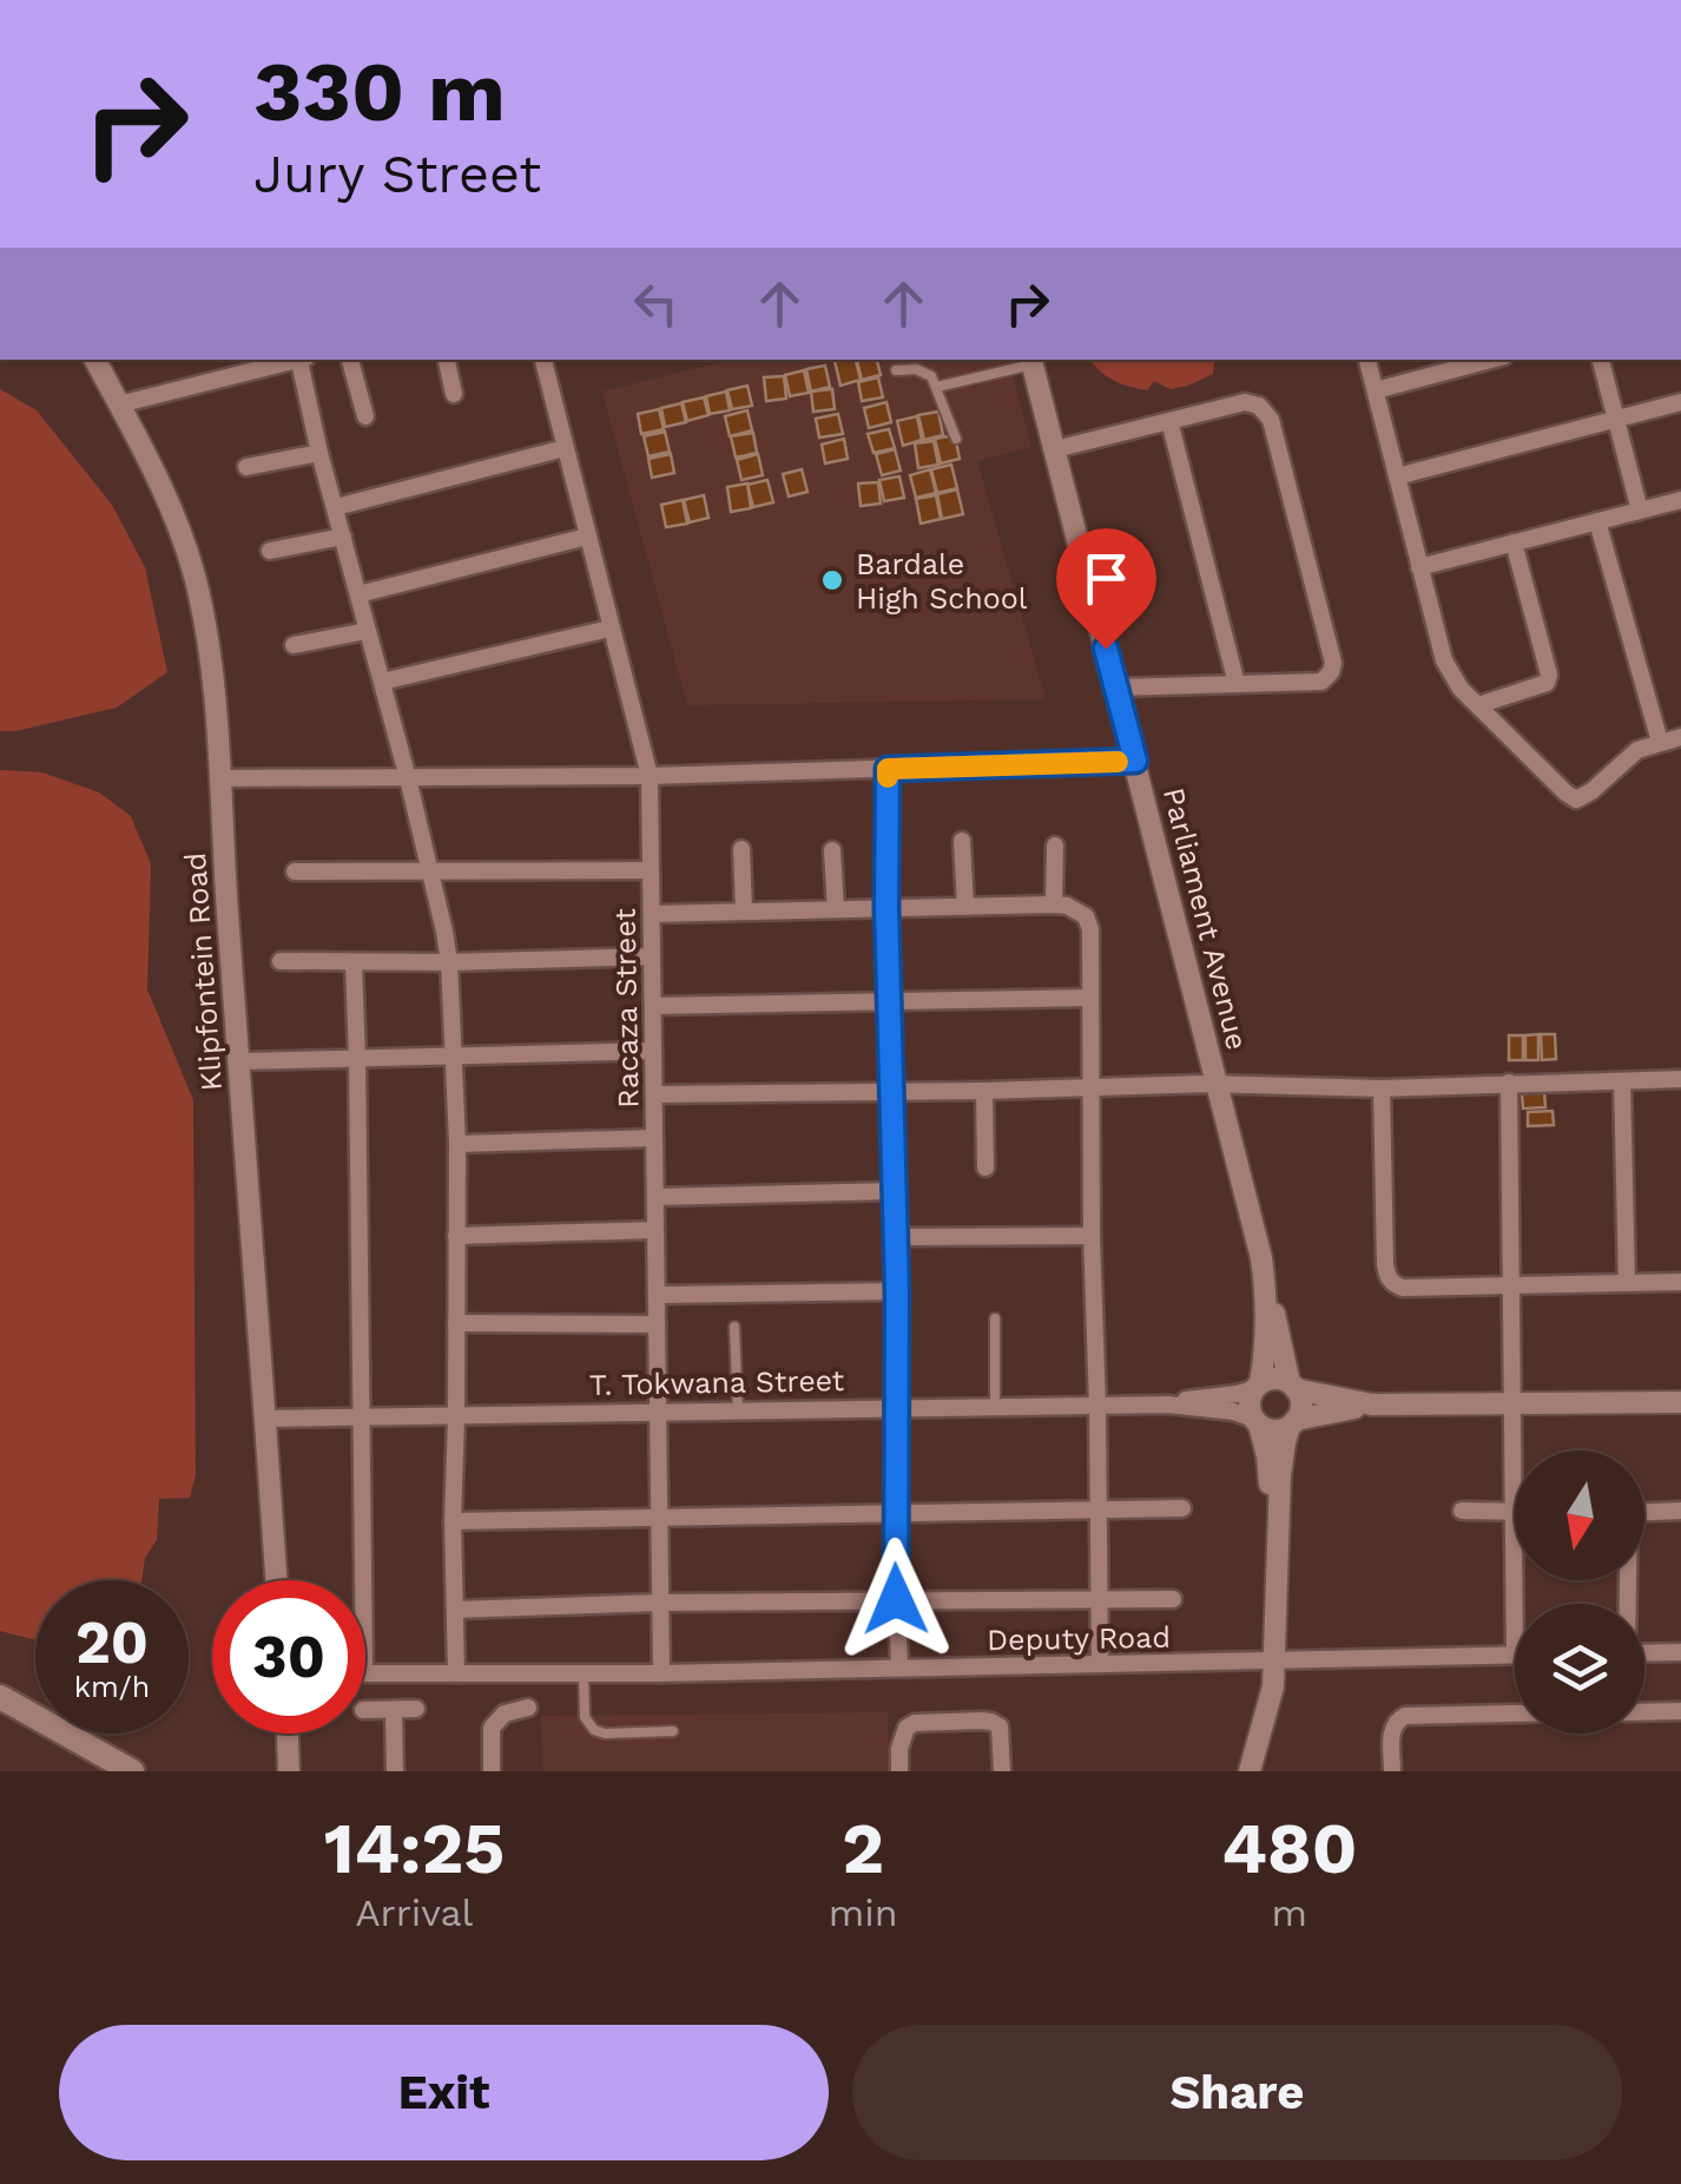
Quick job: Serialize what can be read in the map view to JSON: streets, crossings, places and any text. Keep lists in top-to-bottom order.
{
  "streets": {
    "street": [
      "Parliament Avenue",
      "Klipfontein Road",
      "Racaza Street",
      "T. Tokwana Street",
      "Deputy Road"
    ]
  },
  "crossings": [
    ["Parliament Avenue", "T. Tokwana Street"],
    ["Klipfontein Road", "T. Tokwana Street"],
    ["Racaza Street", "T. Tokwana Street"],
    ["Racaza Street", "Deputy Road"]
  ],
  "places": ["Bardale High School"],
  "north": "bottom",
  "page": {
    "turn": ["330 m", "Jury Street"],
    "speed": "20 km/h",
    "limit": "30",
    "eta": [
      "14:25",
      "Arrival",
      "2",
      "min",
      "480",
      "m"
    ],
    "buttons": ["Exit", "Share"]
  }
}
